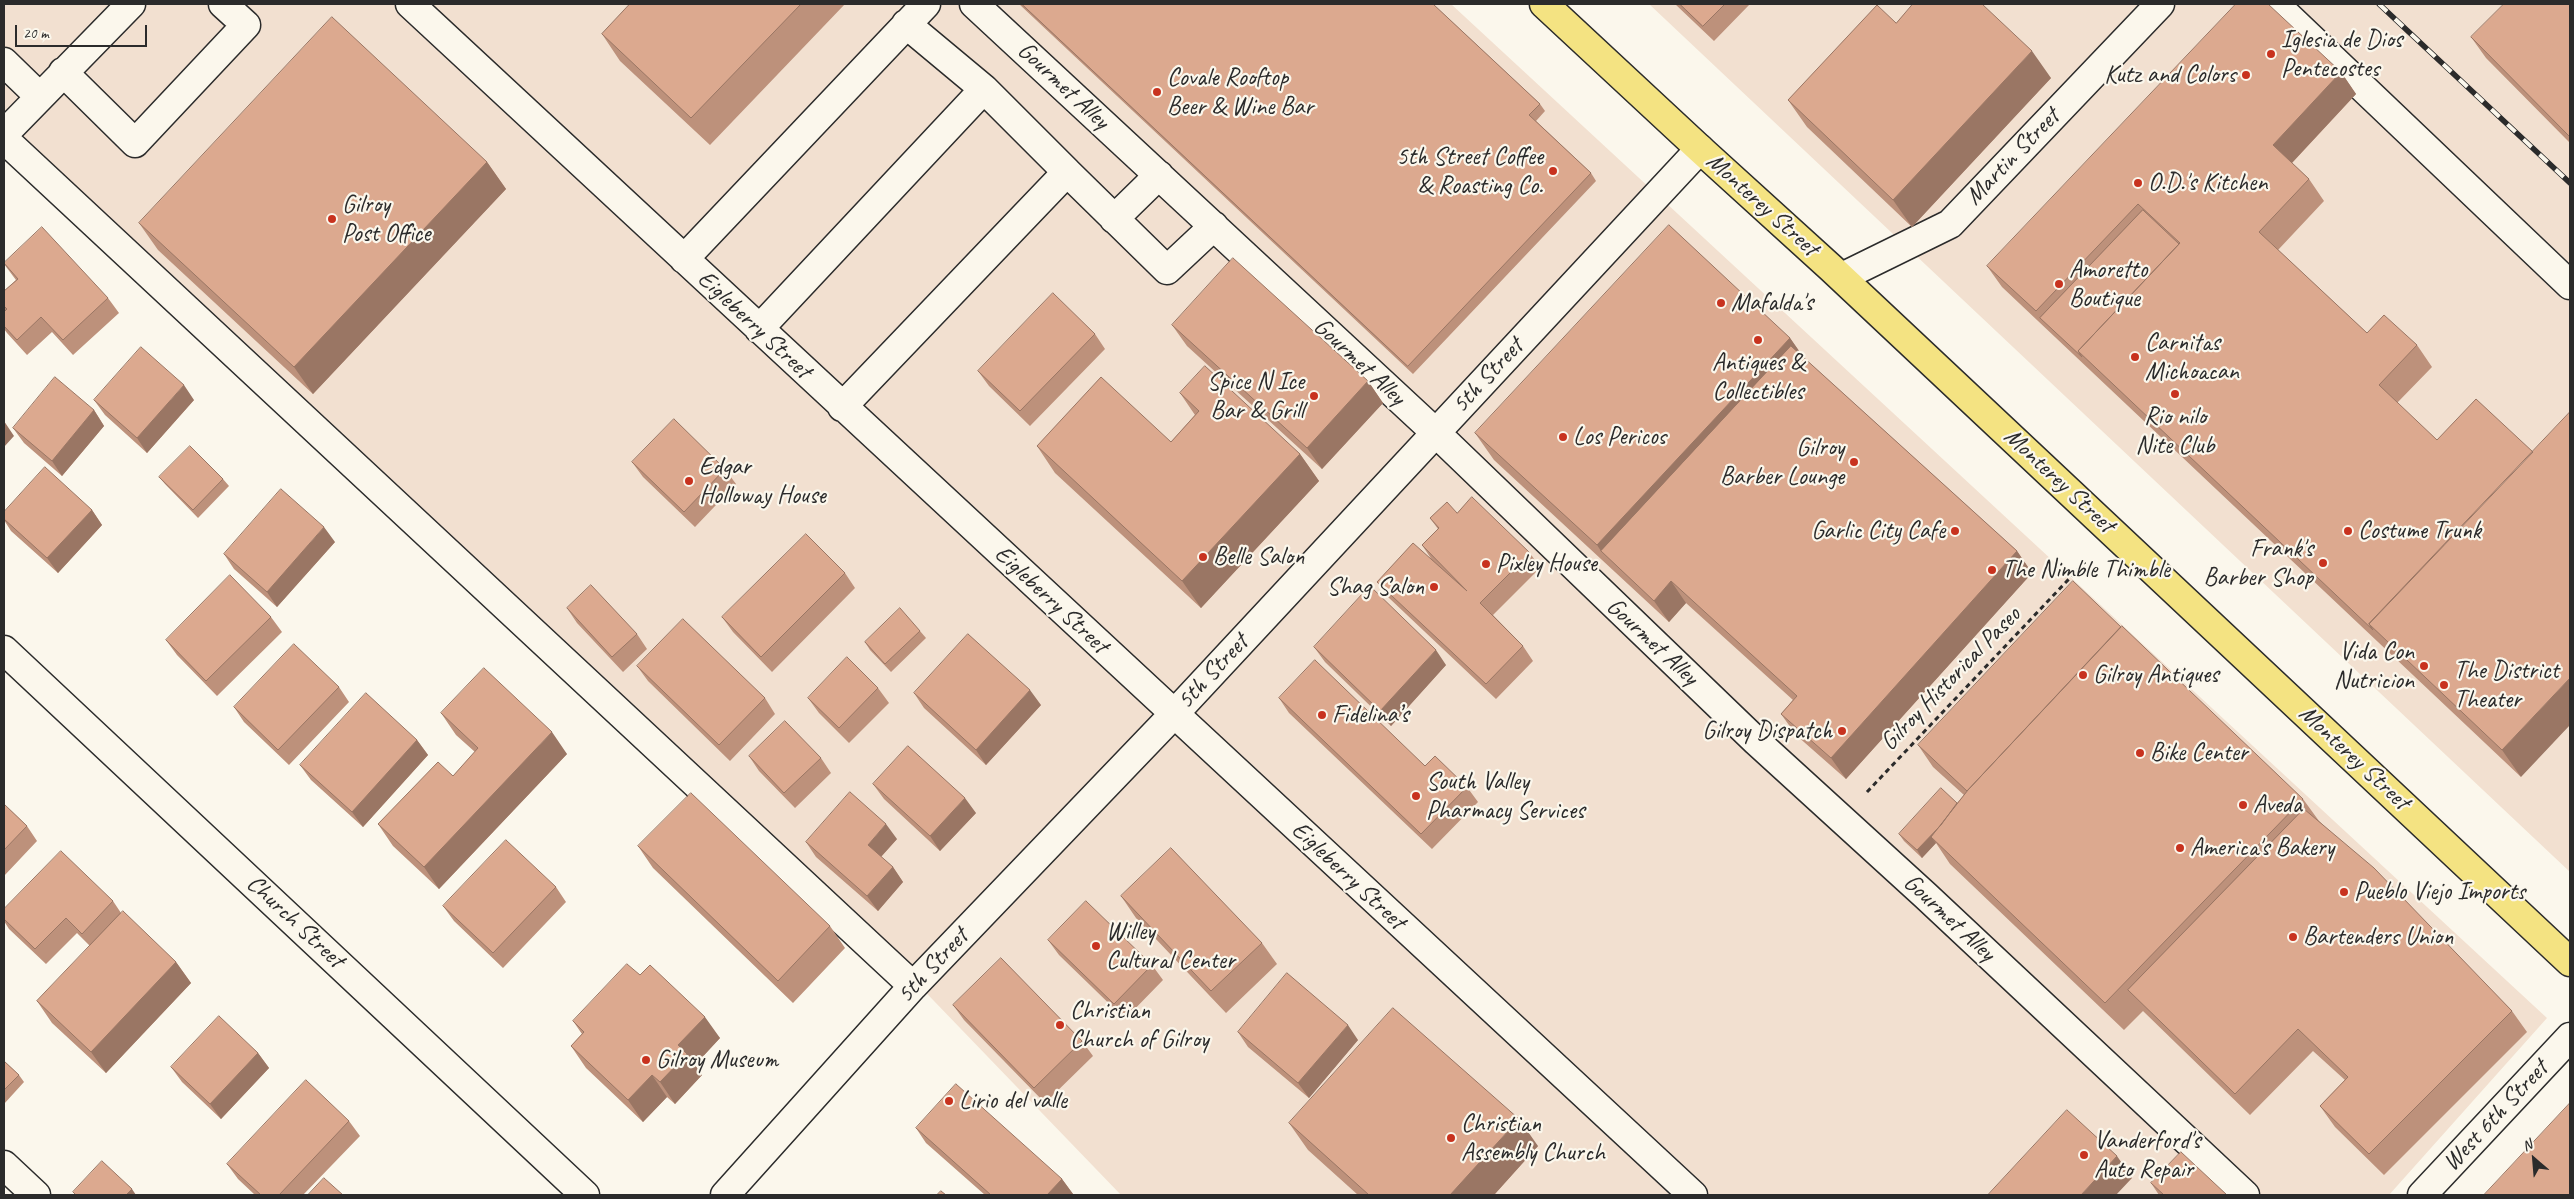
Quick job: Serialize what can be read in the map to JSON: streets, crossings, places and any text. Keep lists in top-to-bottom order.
{
  "streets": {
    "main road": ["Monterey Street"],
    "street": [
      "Gourmet Alley",
      "Martin Street",
      "Eigleberry Street",
      "5th Street",
      "Church Street",
      "West 6th Street"
    ],
    "path": ["Gilroy Historical Paseo"]
  },
  "crossings": [
    ["Gourmet Alley", "5th Street"],
    ["Gourmet Alley", "Gilroy Historical Paseo"],
    ["Martin Street", "Monterey Street"],
    ["Monterey Street", "5th Street"],
    ["Eigleberry Street", "5th Street"]
  ],
  "places": [
    "Iglesia de Dios Pentecostes",
    "Kutz and Colors",
    "Covale Rooftop Beer & Wine Bar",
    "5th Street Coffee & Roasting Co.",
    "O.D.'s Kitchen",
    "Gilroy Post Office",
    "Amoretto Boutique",
    "Mafalda's",
    "Antiques & Collectibles",
    "Carnitas Michoacan",
    "Rio nilo Nite Club",
    "Spice N Ice Bar & Grill",
    "Los Pericos",
    "Gilroy Barber Lounge",
    "Edgar Holloway House",
    "Garlic City Cafe",
    "Costume Trunk",
    "Belle Salon",
    "Frank's Barber Shop",
    "Pixley House",
    "The Nimble Thimble",
    "Shag Salon",
    "Vida Con Nutricion",
    "Gilroy Antiques",
    "The District Theater",
    "Fidelina’s",
    "Gilroy Dispatch",
    "Bike Center",
    "South Valley Pharmacy Services",
    "Aveda",
    "America's Bakery",
    "Pueblo Viejo Imports",
    "Bartenders Union",
    "Willey Cultural Center",
    "Christian Church of Gilroy",
    "Gilroy Museum",
    "Lirio del valle",
    "Christian Assembly Church",
    "Vanderford's Auto Repair"
  ],
  "scale_bar": "20 m",
  "north": "top left"
}
